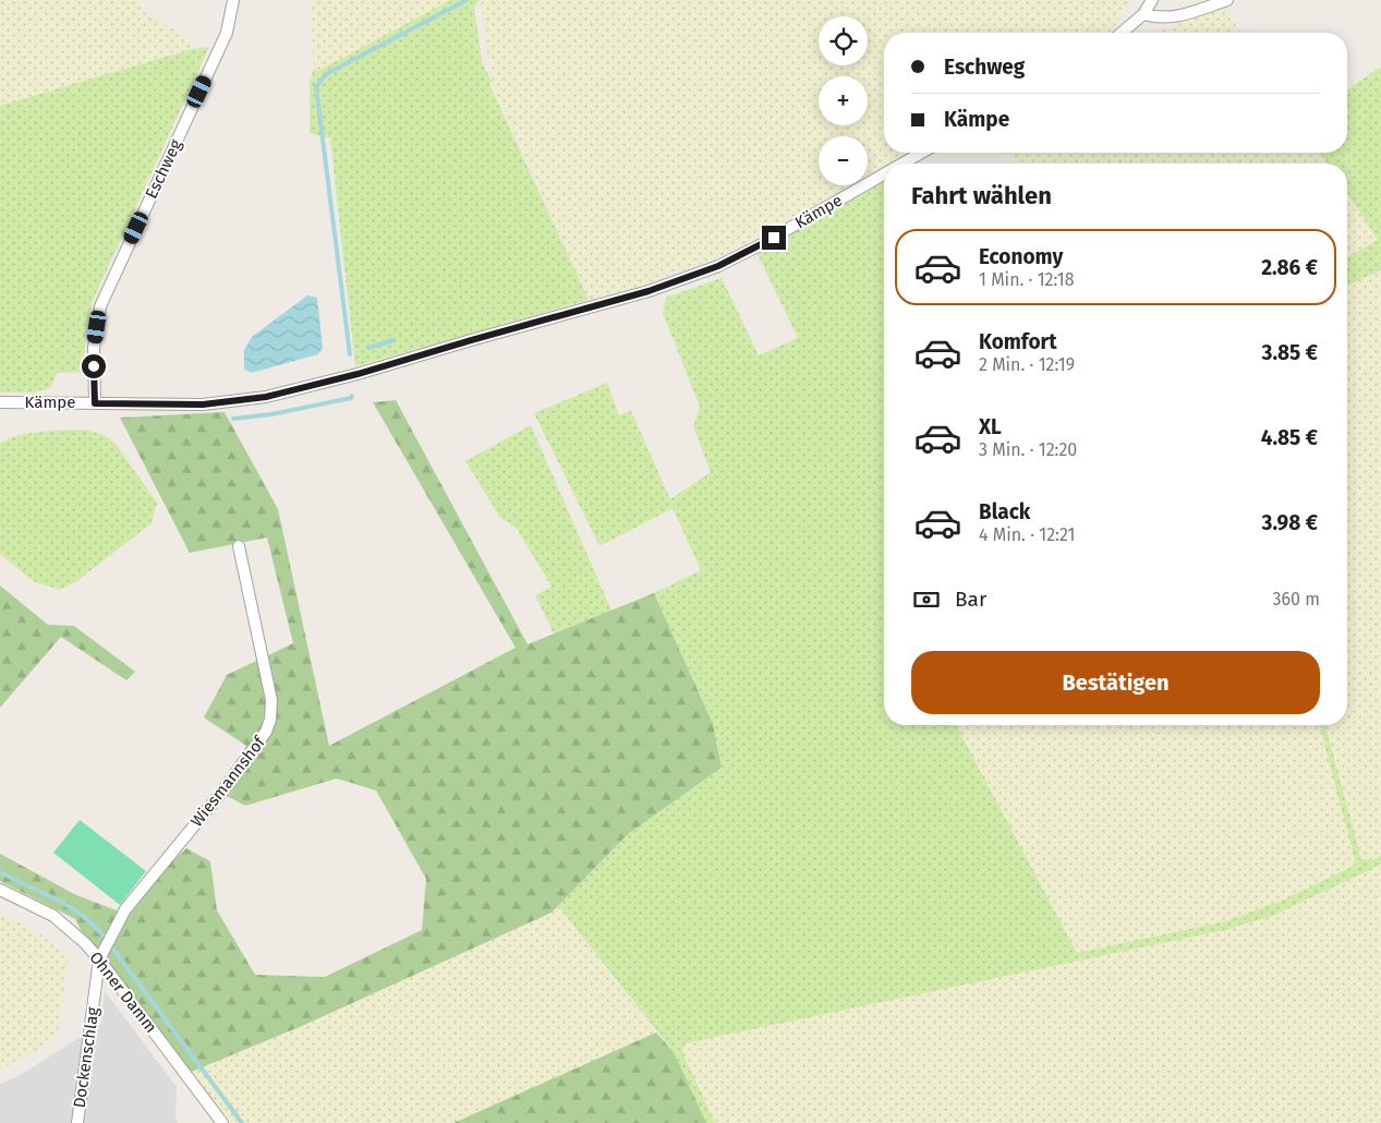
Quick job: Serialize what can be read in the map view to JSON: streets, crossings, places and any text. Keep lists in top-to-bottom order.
{
  "streets": {
    "street": [
      "Eschweg",
      "Kämpe",
      "Wiesmannshof",
      "Ohner Damm",
      "Dockenschlag"
    ]
  },
  "crossings": [
    ["Eschweg", "Kämpe"],
    ["Wiesmannshof", "Ohner Damm"],
    ["Wiesmannshof", "Dockenschlag"],
    ["Ohner Damm", "Dockenschlag"]
  ],
  "page": {
    "map_buttons": ["+", "−"],
    "banner": ["Eschweg", "Kämpe"],
    "heading": "Fahrt wählen",
    "list": [
      {
        "name": "Economy",
        "note": "1 Min. · 12:18",
        "value": "2.86 €"
      },
      {
        "name": "Komfort",
        "note": "2 Min. · 12:19",
        "value": "3.85 €"
      },
      {
        "name": "XL",
        "note": "3 Min. · 12:20",
        "value": "4.85 €"
      },
      {
        "name": "Black",
        "note": "4 Min. · 12:21",
        "value": "3.98 €"
      }
    ],
    "pay": ["Bar", "360 m"],
    "buttons": "Bestätigen"
  }
}
